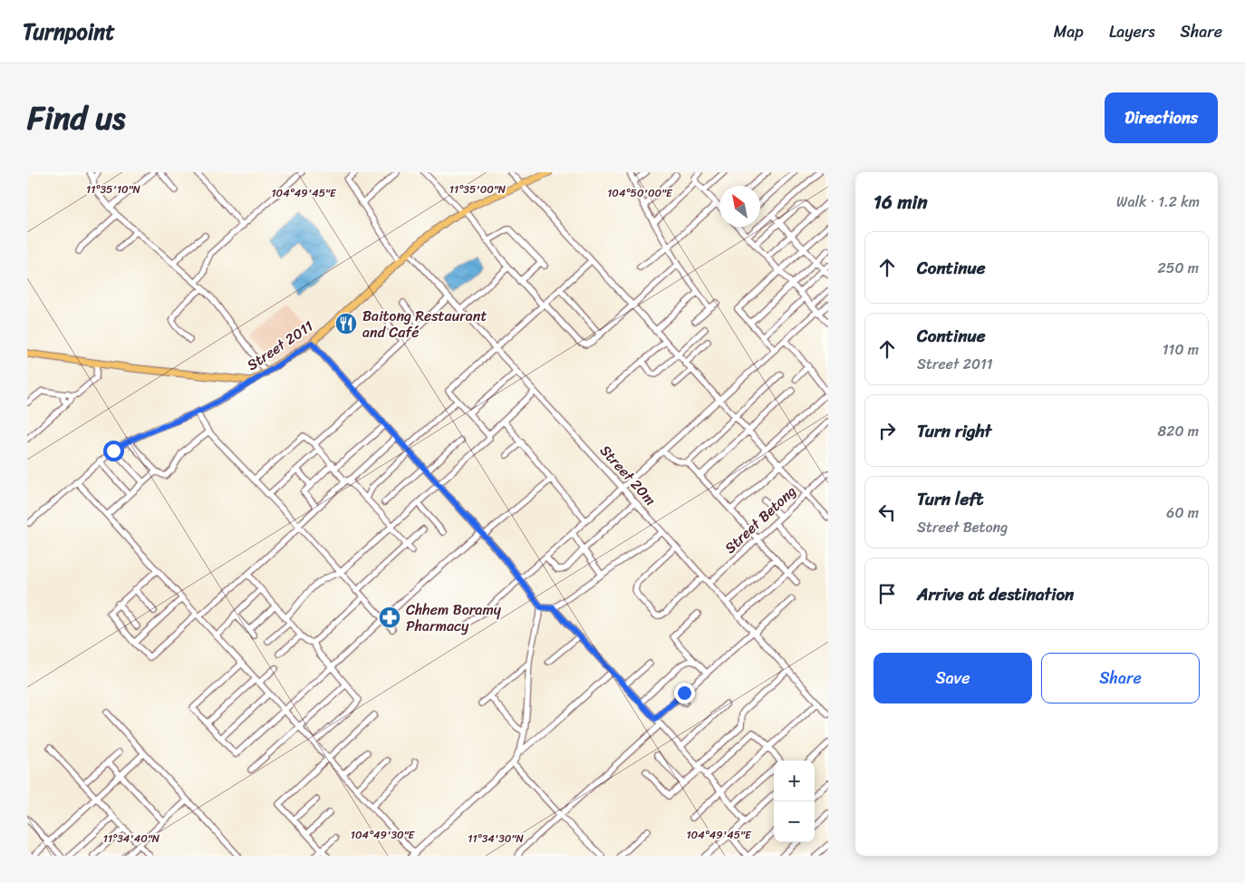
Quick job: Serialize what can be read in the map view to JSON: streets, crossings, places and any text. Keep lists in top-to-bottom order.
{
  "streets": {
    "main road": ["Street 2011"],
    "street": ["Street 20m", "Street Betong"]
  },
  "crossings": [
    ["Street 2011", "Street 20m"],
    ["Street 20m", "Street Betong"]
  ],
  "places": {
    "restaurant": ["Baitong Restaurant and Café"],
    "pharmacy": ["Chhem Boramy Pharmacy"]
  },
  "north": "top left",
  "page": {
    "header": "Turnpoint",
    "nav": ["Map", "Layers", "Share"],
    "title": "Find us",
    "buttons": [
      "Directions",
      ["Save", "Share"]
    ],
    "heading": ["16 min", "Walk · 1.2 km"],
    "list": [
      ["Continue", "250 m"],
      ["Continue", "Street 2011", "110 m"],
      ["Turn right", "820 m"],
      ["Turn left", "Street Betong", "60 m"],
      "Arrive at destination"
    ],
    "map_buttons": ["+", "−"]
  },
  "coordinates": [
    "11°35'00\"N",
    "11°35'10\"N",
    "104°49'45\"E",
    "104°50'00\"E",
    "104°49'30\"E",
    "11°34'40\"N",
    "11°34'30\"N"
  ]
}
